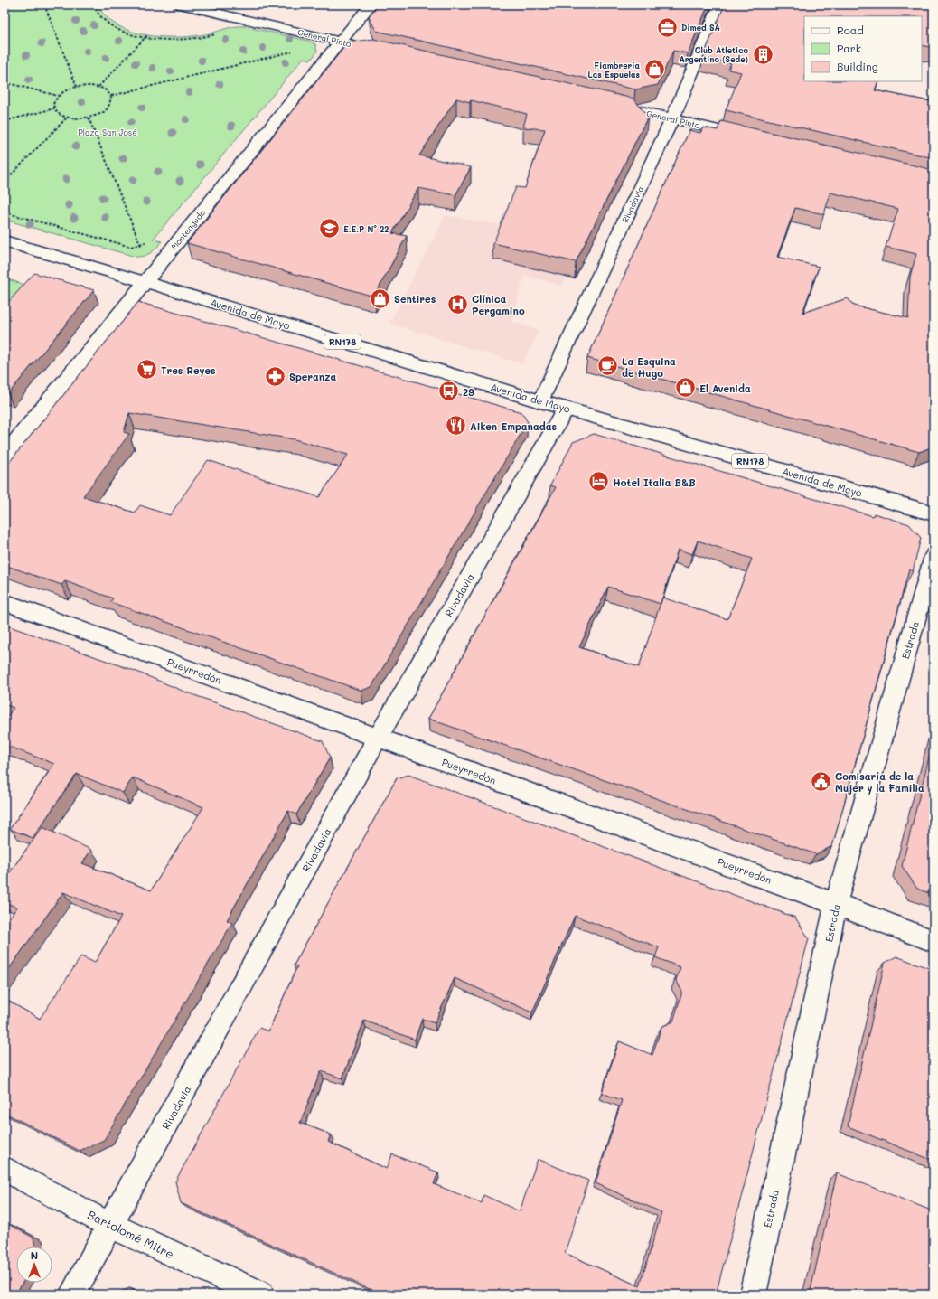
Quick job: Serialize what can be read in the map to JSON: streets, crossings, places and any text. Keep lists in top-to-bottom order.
{
  "streets": {
    "street": [
      "General Pinto",
      "Rivadavia",
      "Monteagudo",
      "Avenida de Mayo",
      "RN178",
      "Estrada",
      "Pueyrredón",
      "Bartolomé Mitre"
    ]
  },
  "crossings": [
    ["General Pinto", "Rivadavia"],
    ["General Pinto", "Monteagudo"],
    ["Rivadavia", "Avenida de Mayo"],
    ["Rivadavia", "Pueyrredón"],
    ["Rivadavia", "Bartolomé Mitre"],
    ["Monteagudo", "Avenida de Mayo"],
    ["Estrada", "Pueyrredón"]
  ],
  "parks": ["Plaza San José"],
  "places": {
    "office": ["Dimed SA"],
    "building": ["Club Atletico Argentino (Sede)"],
    "shop": ["Fiambrería Las Espuelas", "Sentires", "El Avenida"],
    "school or university": ["E.E.P N° 22"],
    "hospital": ["Clínica Pergamino"],
    "cafe": ["La Esquina de Hugo"],
    "supermarket": ["Tres Reyes"],
    "pharmacy": ["Speranza"],
    "bus stop": ["29"],
    "restaurant": ["Aiken Empanadas"],
    "hotel": ["Hotel Italia B&B"],
    "public building": ["Comisaría de la Mujer y la Familia"]
  },
  "legend": ["Road", "Park", "Building"],
  "north": "top"
}
